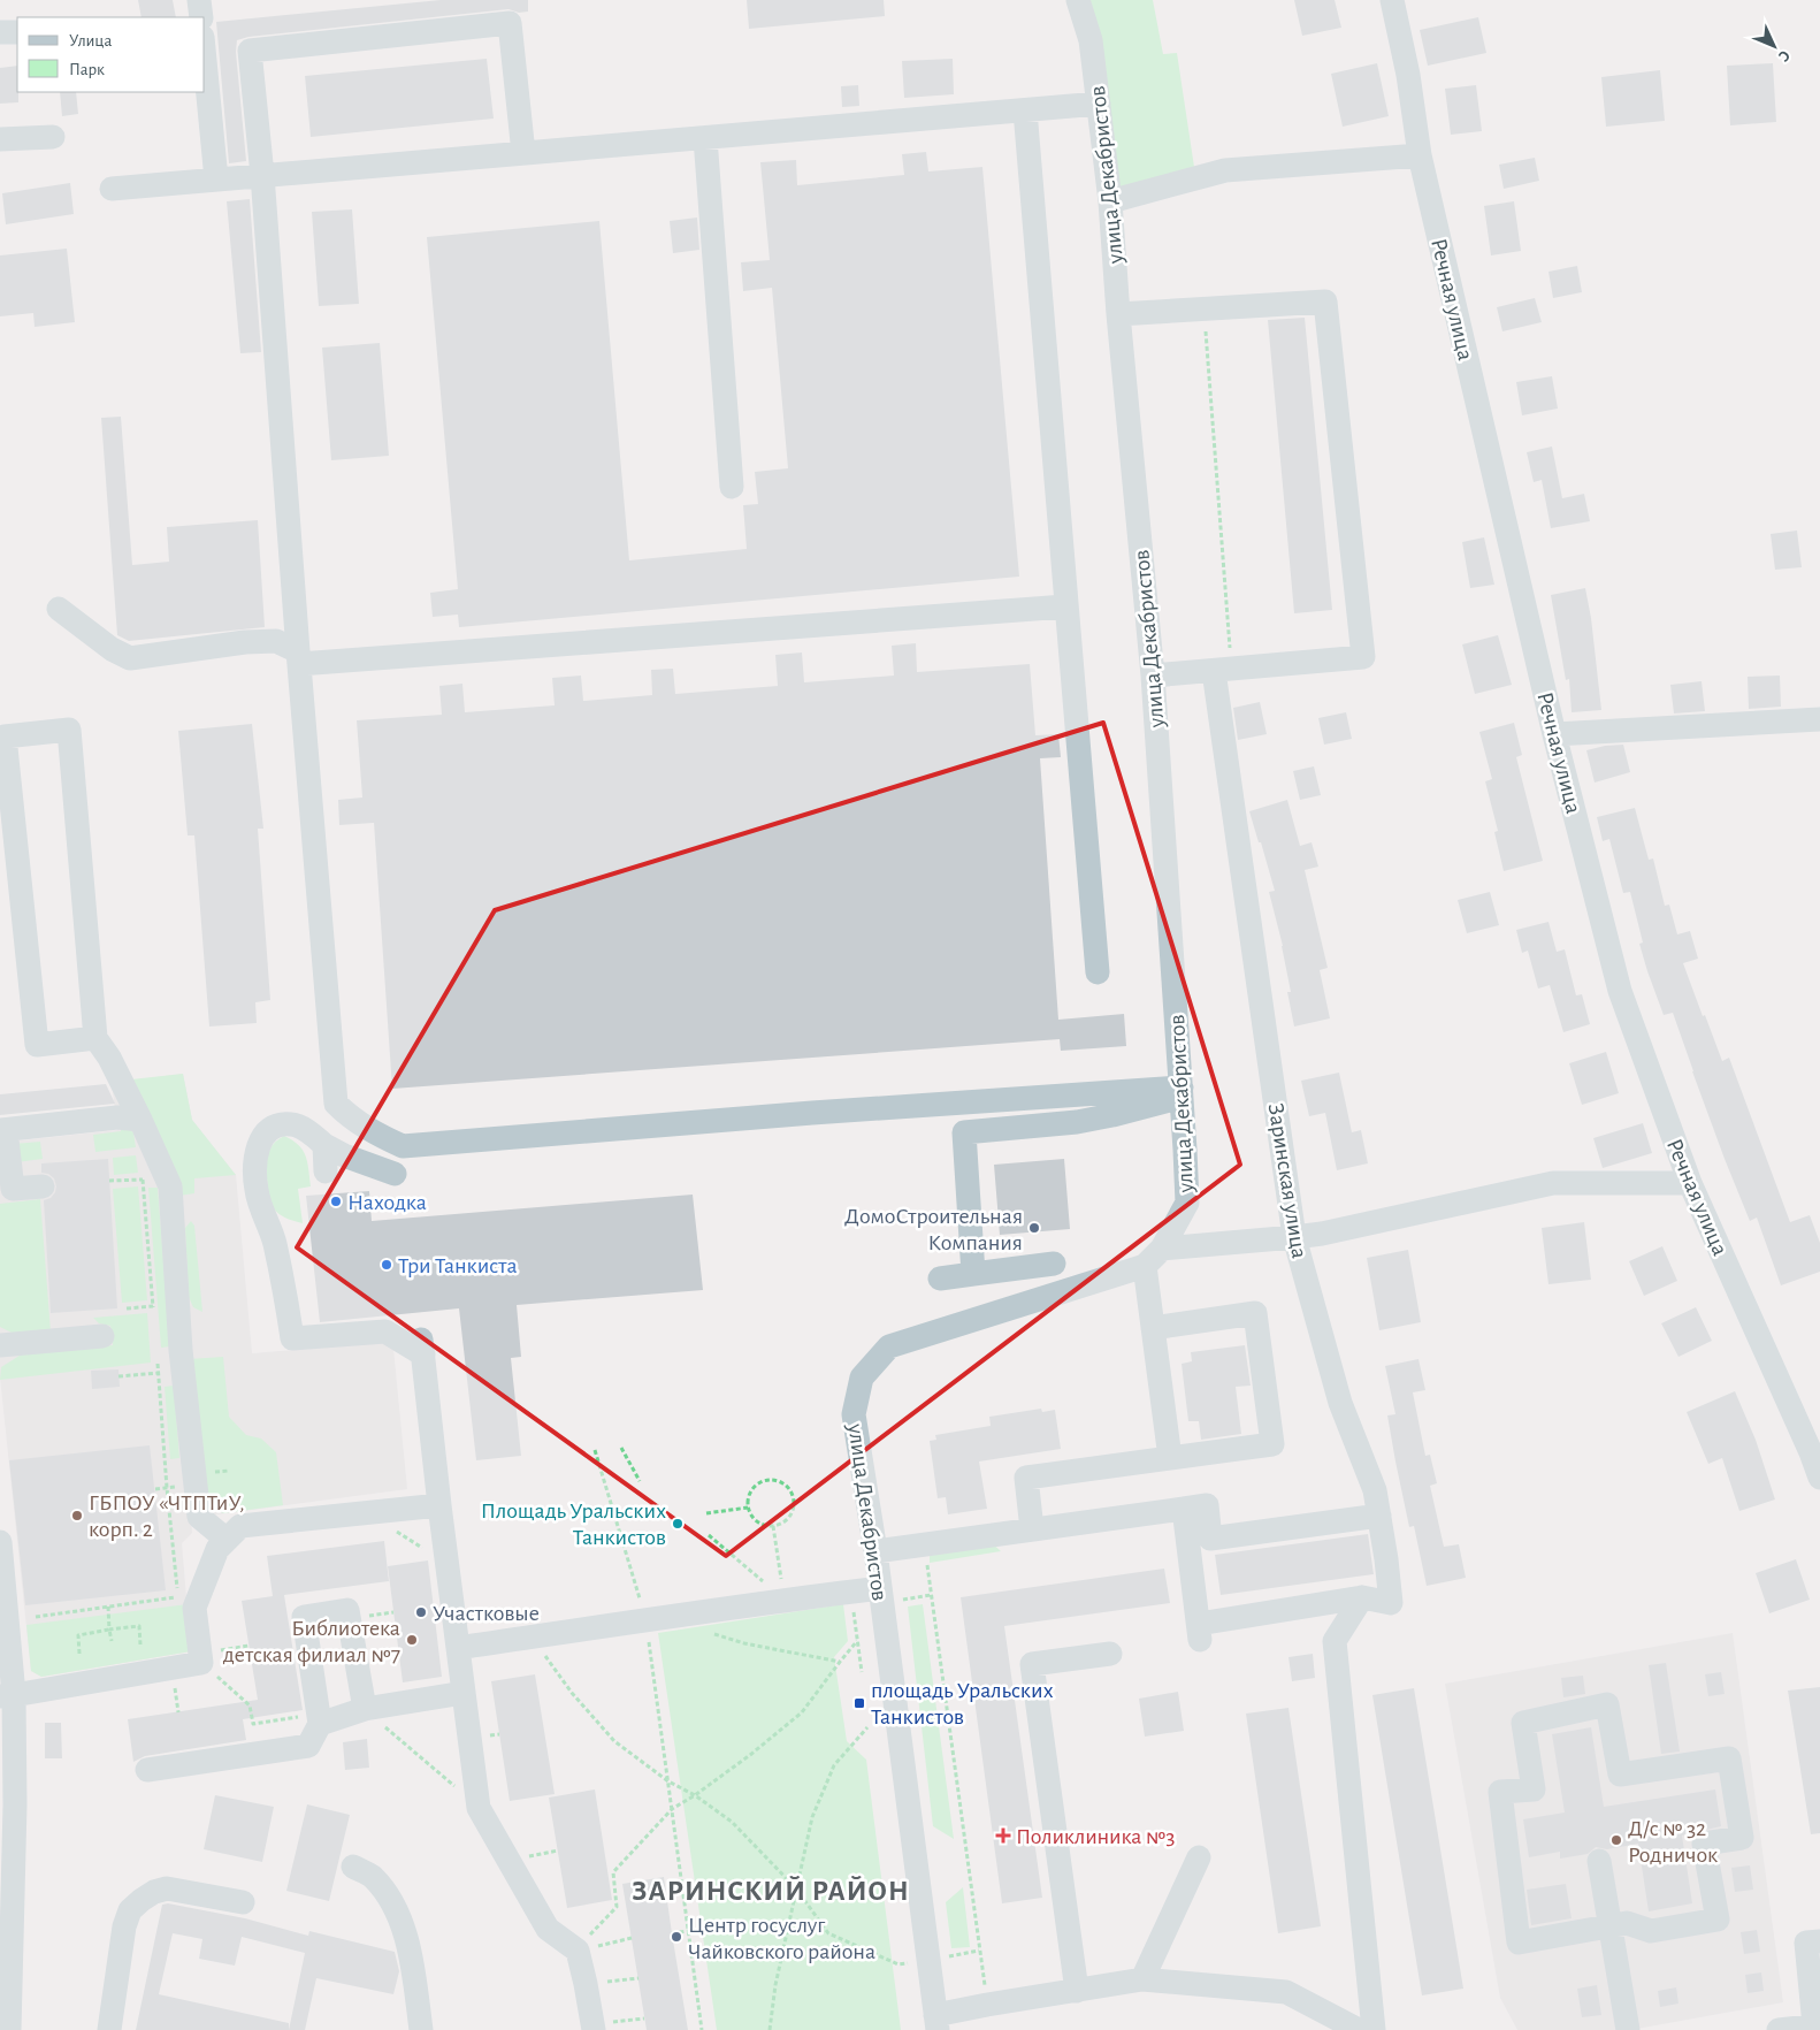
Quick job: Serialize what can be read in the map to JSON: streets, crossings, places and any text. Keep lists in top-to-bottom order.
{
  "streets": {
    "street": ["улица Декабристов", "Речная улица", "Заринская улица"]
  },
  "districts": ["ЗАРИНСКИЙ РАЙОН"],
  "places": {
    "other": [
      "Находка",
      "ДомоСтроительная Компания",
      "Три Танкиста",
      "ГБПОУ «ЧТПТиУ, корп. 2",
      "Площадь Уральских Танкистов",
      "Участковые",
      "Библиотека детская филиал №7",
      "Д/с № 32 Родничок",
      "Центр госуслуг Чайковского района"
    ],
    "transit": ["площадь Уральских Танкистов"],
    "health": ["Поликлиника №3"]
  },
  "legend": ["Улица", "Парк"],
  "north": "bottom right"
}
